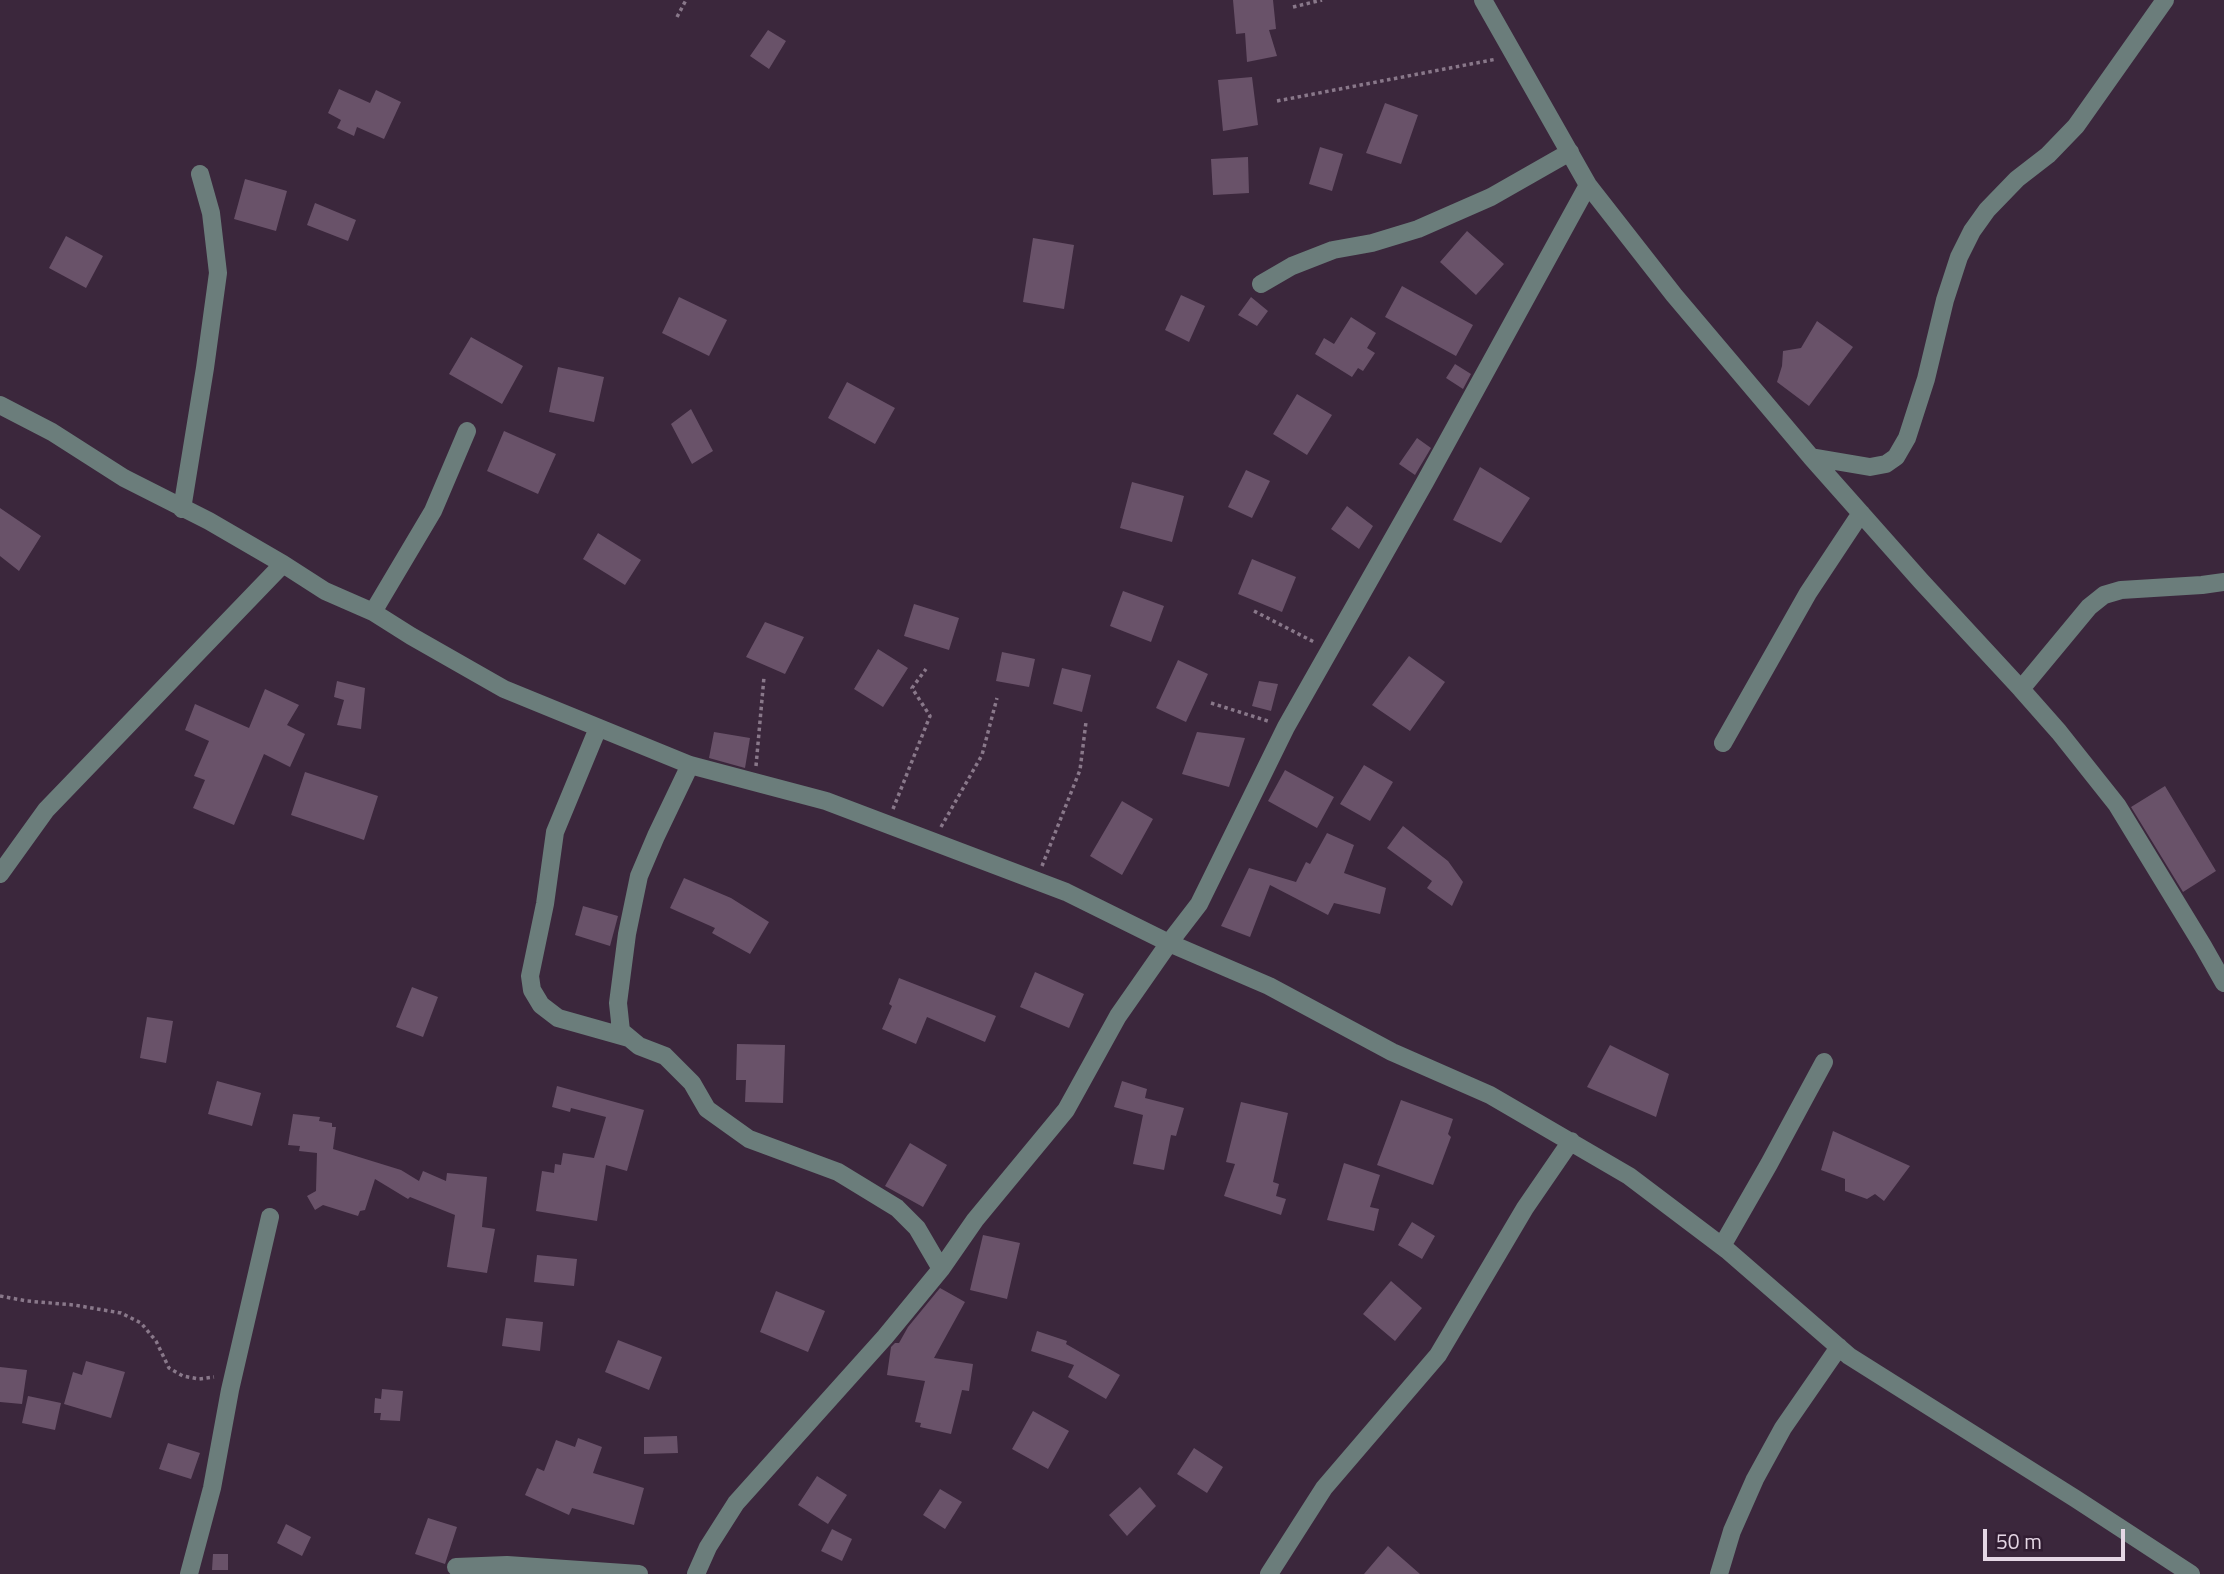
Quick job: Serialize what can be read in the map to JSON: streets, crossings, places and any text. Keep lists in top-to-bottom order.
{
  "scale_bar": "50 m"
}
